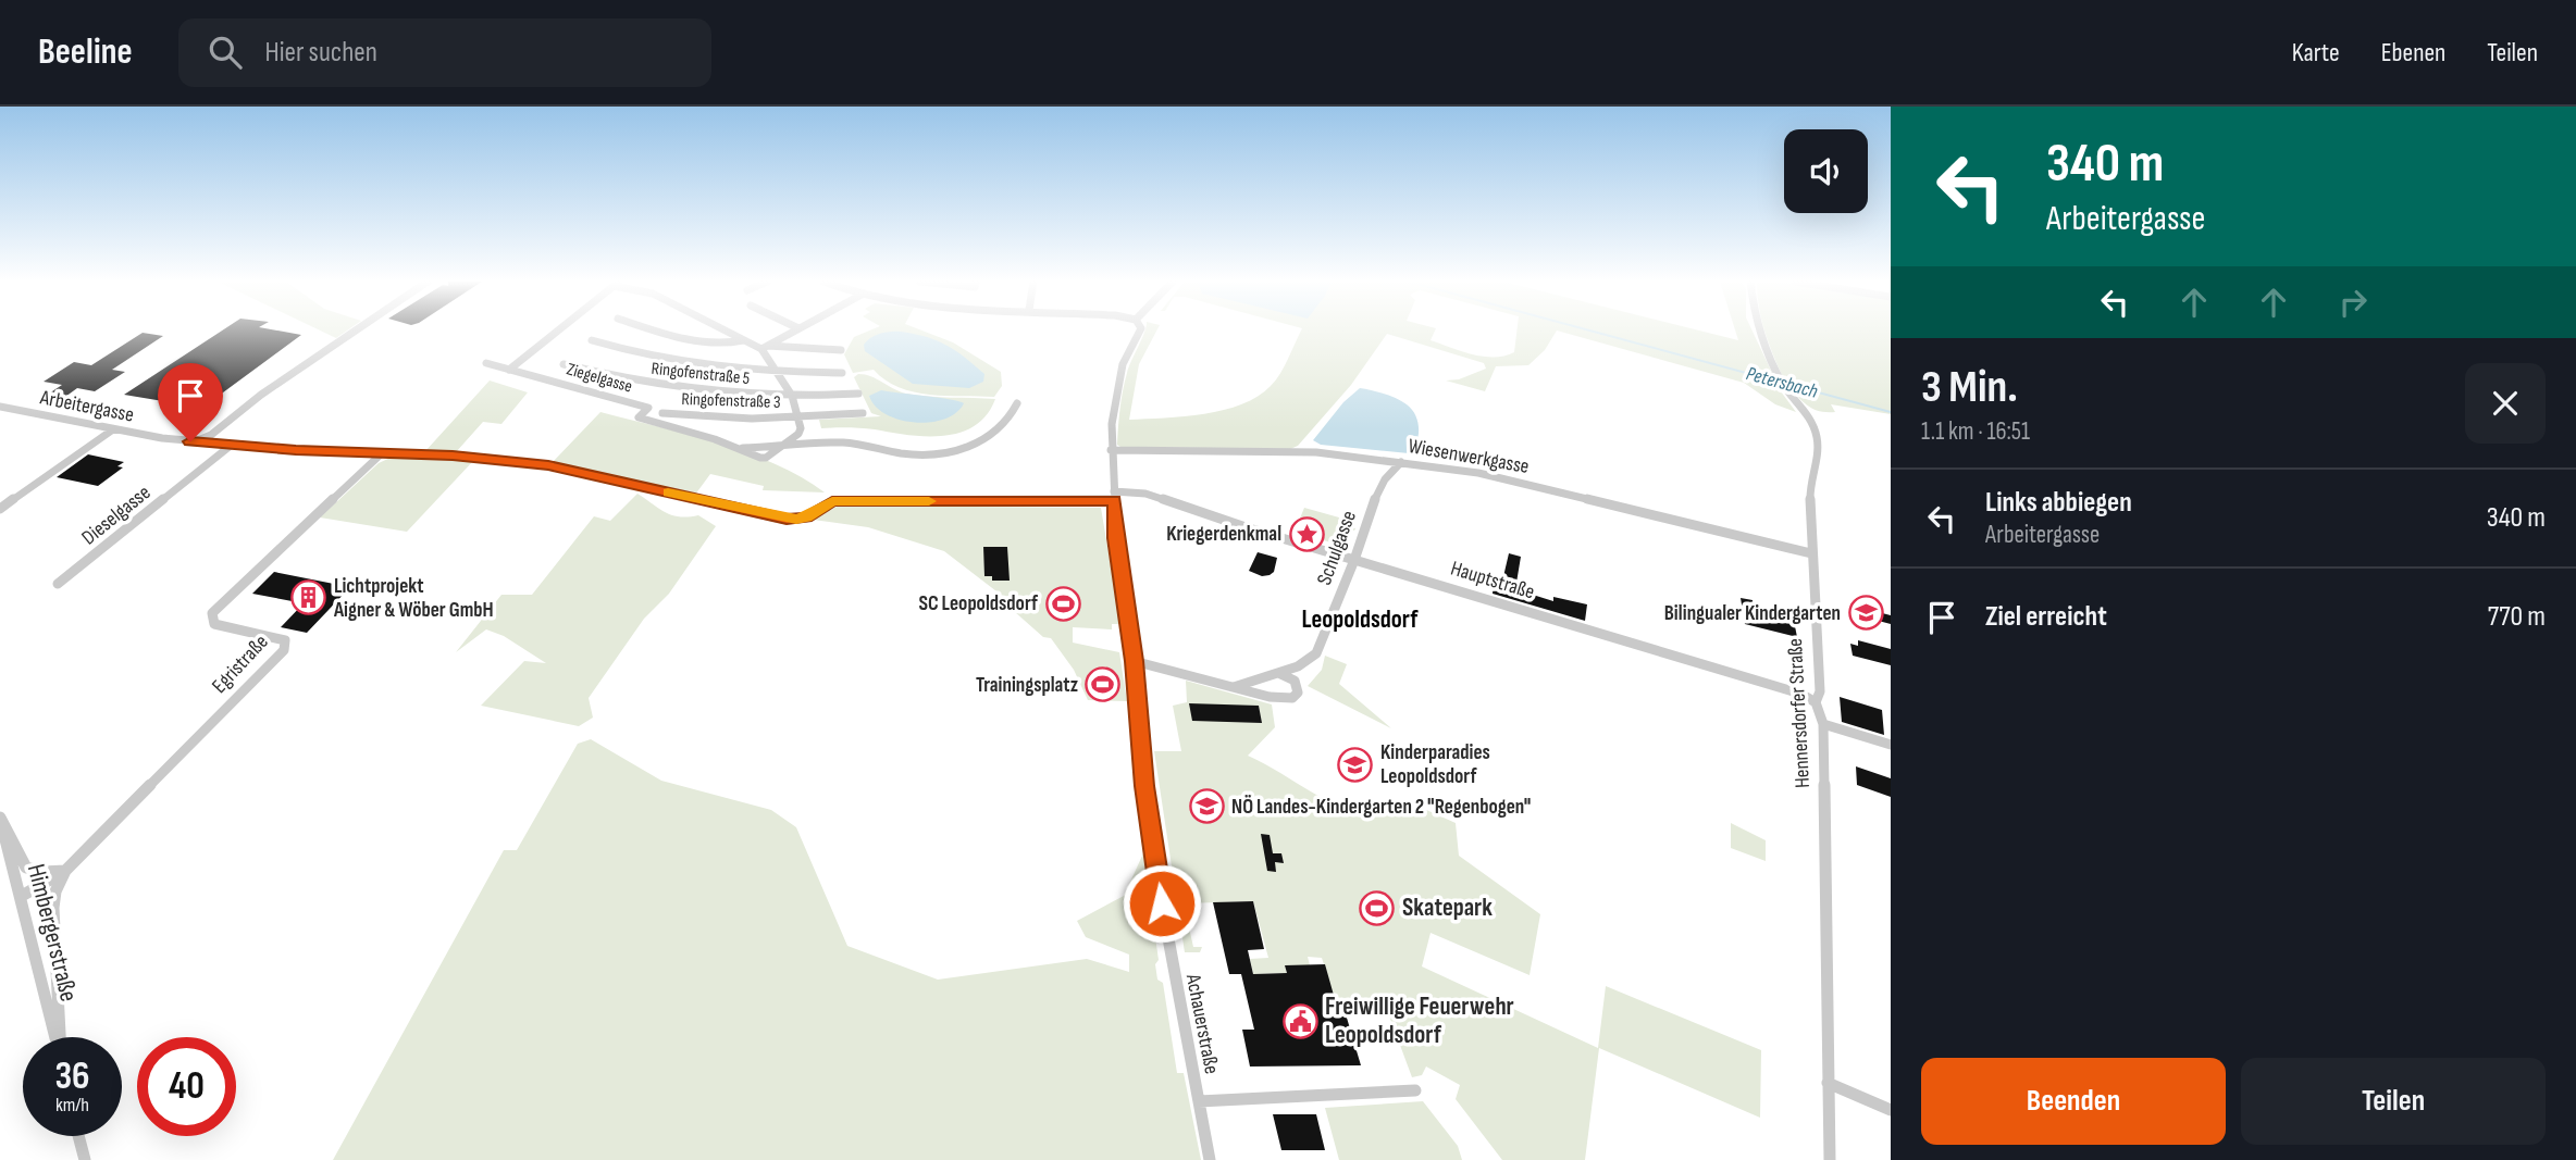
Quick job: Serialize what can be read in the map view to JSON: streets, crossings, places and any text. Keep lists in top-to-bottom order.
{
  "streets": {
    "street": [
      "Ringofenstraße 5",
      "Ziegelgasse",
      "Ringofenstraße 3",
      "Arbeitergasse",
      "Wiesenwerkgasse",
      "Dieselgasse",
      "Schulgasse",
      "Hauptstraße",
      "Egristraße",
      "Hennersdorfer Straße",
      "Himbergerstraße",
      "Achauerstraße"
    ]
  },
  "crossings": [
    ["Arbeitergasse", "Dieselgasse"],
    ["Arbeitergasse", "Hauptstraße"],
    ["Arbeitergasse", "Egristraße"],
    ["Arbeitergasse", "Achauerstraße"],
    ["Wiesenwerkgasse", "Schulgasse"],
    ["Wiesenwerkgasse", "Hennersdorfer Straße"],
    ["Wiesenwerkgasse", "Achauerstraße"],
    ["Schulgasse", "Hauptstraße"],
    ["Hauptstraße", "Hennersdorfer Straße"],
    ["Hauptstraße", "Achauerstraße"],
    ["Egristraße", "Himbergerstraße"]
  ],
  "districts": ["Leopoldsdorf"],
  "water": ["Petersbach"],
  "places": {
    "place": ["Kriegerdenkmal"],
    "building": ["Lichtprojekt Aigner & Wöber GmbH"],
    "sports": ["SC Leopoldsdorf", "Trainingsplatz", "Skatepark"],
    "school or university": ["Bilingualer Kindergarten", "Kinderparadies Leopoldsdorf", "NÖ Landes-Kindergarten 2 \"Regenbogen\""],
    "public building": ["Freiwillige Feuerwehr Leopoldsdorf"]
  },
  "page": {
    "header": "Beeline",
    "search": "Hier suchen",
    "nav": ["Karte", "Ebenen", "Teilen"],
    "turn": ["340 m", "Arbeitergasse"],
    "heading": ["3 Min.", "1.1 km · 16:51"],
    "list": [
      {
        "name": "Links abbiegen",
        "note": "Arbeitergasse",
        "value": "340 m"
      },
      {
        "name": "Ziel erreicht",
        "value": "770 m"
      }
    ],
    "speed": "36 km/h",
    "limit": "40",
    "buttons": ["Beenden", "Teilen"]
  }
}
